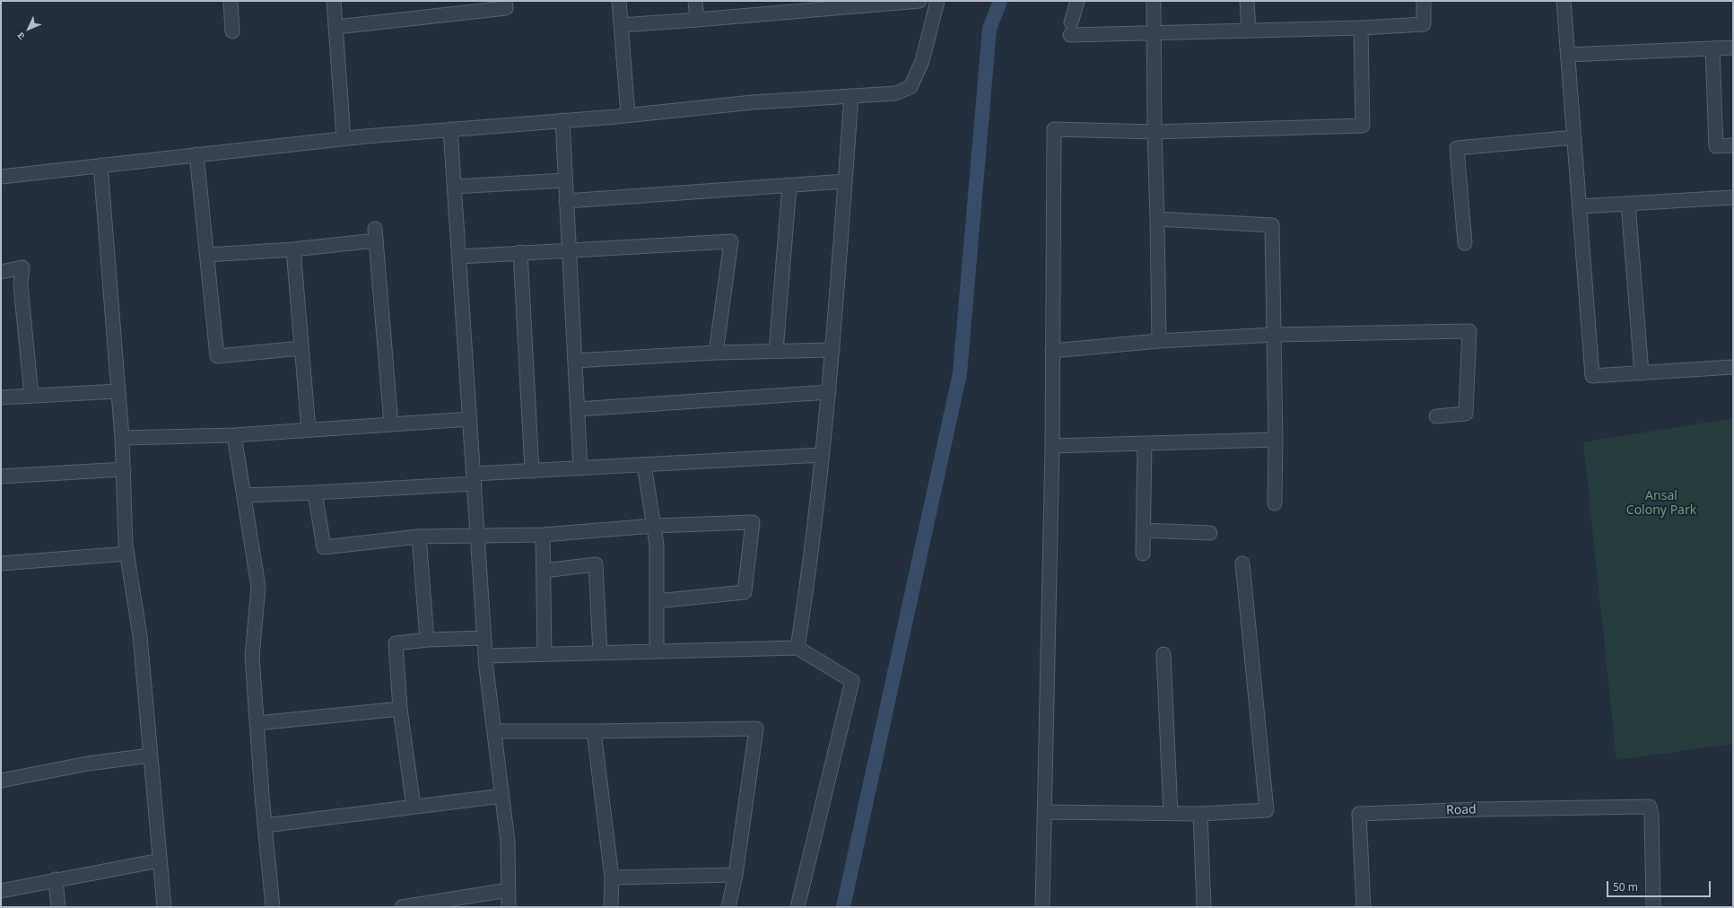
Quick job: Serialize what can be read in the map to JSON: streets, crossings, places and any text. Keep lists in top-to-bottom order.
{
  "streets": {
    "street": ["Road"]
  },
  "parks": ["Ansal Colony Park"],
  "scale_bar": "50 m",
  "north": "bottom left"
}
